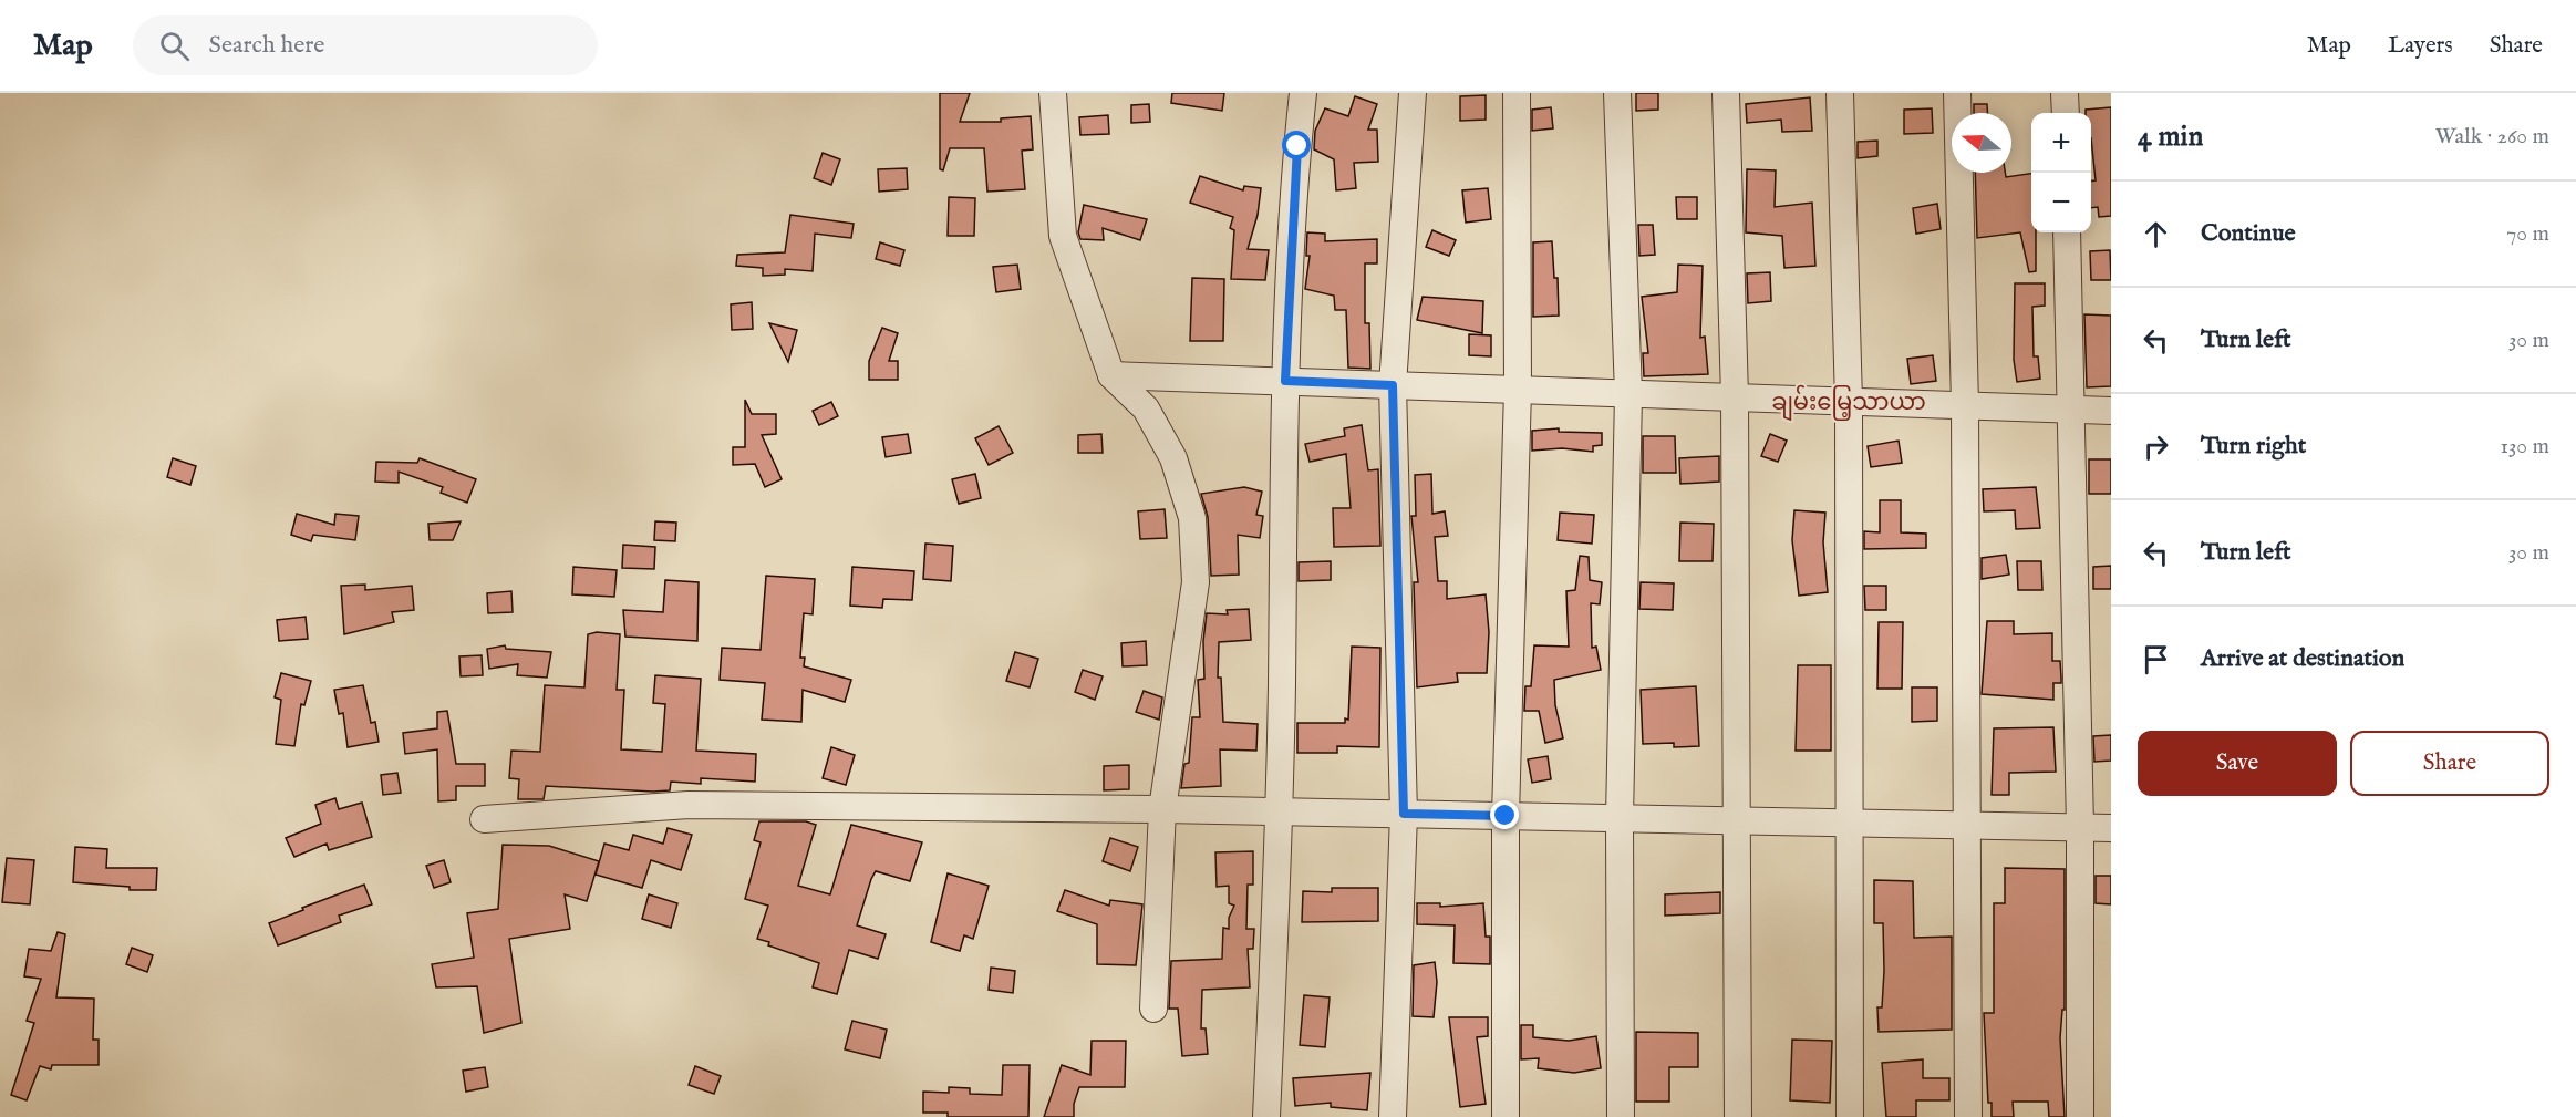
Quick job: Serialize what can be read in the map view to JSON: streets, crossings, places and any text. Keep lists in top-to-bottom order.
{
  "districts": ["ချမ်းမြေ့သာယာ"],
  "north": "left",
  "page": {
    "header": "Map",
    "search": "Search here",
    "nav": ["Map", "Layers", "Share"],
    "heading": ["4 min", "Walk · 260 m"],
    "map_buttons": ["+", "−"],
    "list": [
      ["Continue", "70 m"],
      ["Turn left", "30 m"],
      ["Turn right", "130 m"],
      ["Turn left", "30 m"],
      "Arrive at destination"
    ],
    "buttons": ["Save", "Share"]
  }
}
